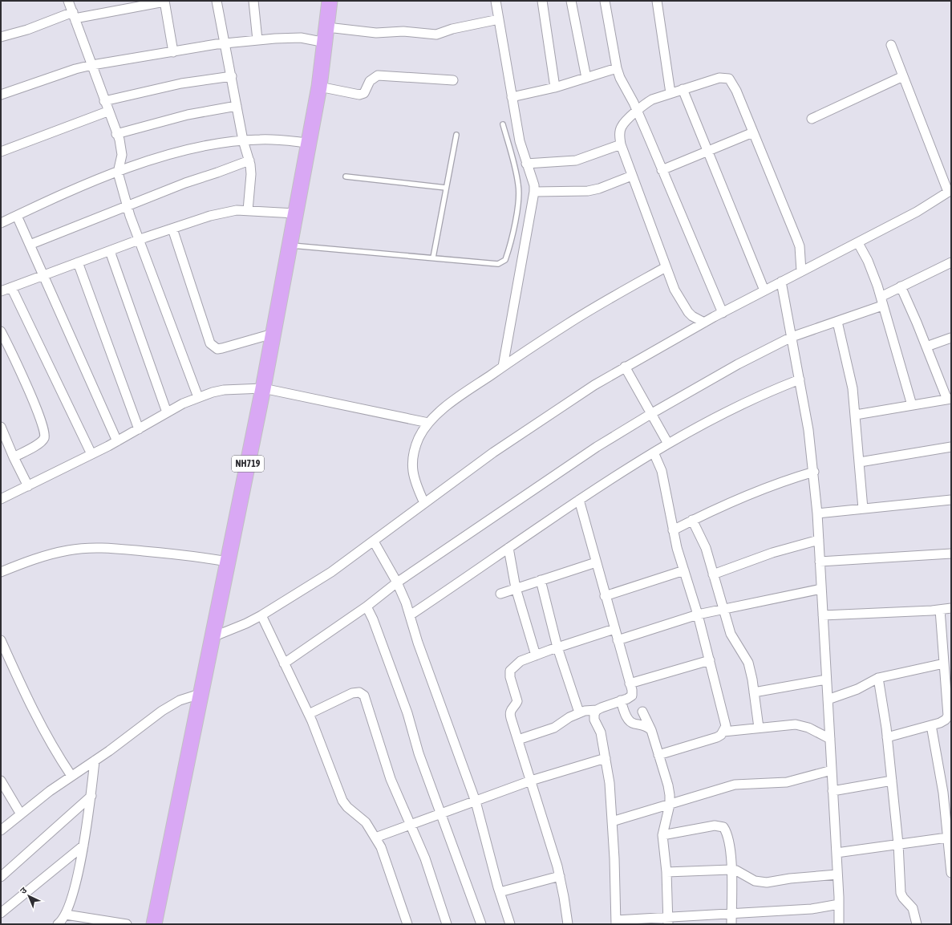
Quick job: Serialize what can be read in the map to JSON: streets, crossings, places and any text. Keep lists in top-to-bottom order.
{
  "streets": {
    "highway": ["NH719"]
  },
  "north": "top left"
}
